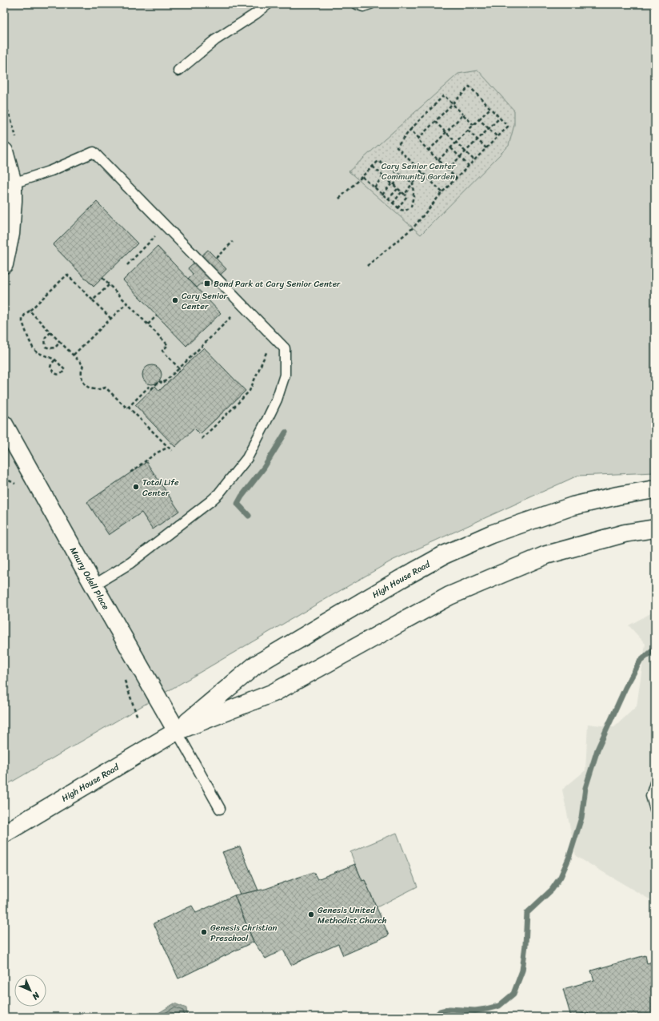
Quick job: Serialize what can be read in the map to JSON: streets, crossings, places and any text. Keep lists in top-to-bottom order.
{
  "streets": {
    "main road": ["Maury Odell Place", "High House Road"]
  },
  "crossings": [
    ["Maury Odell Place", "High House Road"]
  ],
  "parks": ["Cary Senior Center Community Garden"],
  "places": {
    "transit": ["Bond Park at Cary Senior Center"],
    "other": [
      "Cary Senior Center",
      "Total Life Center",
      "Genesis United Methodist Church",
      "Genesis Christian Preschool"
    ]
  },
  "north": "bottom right"
}
